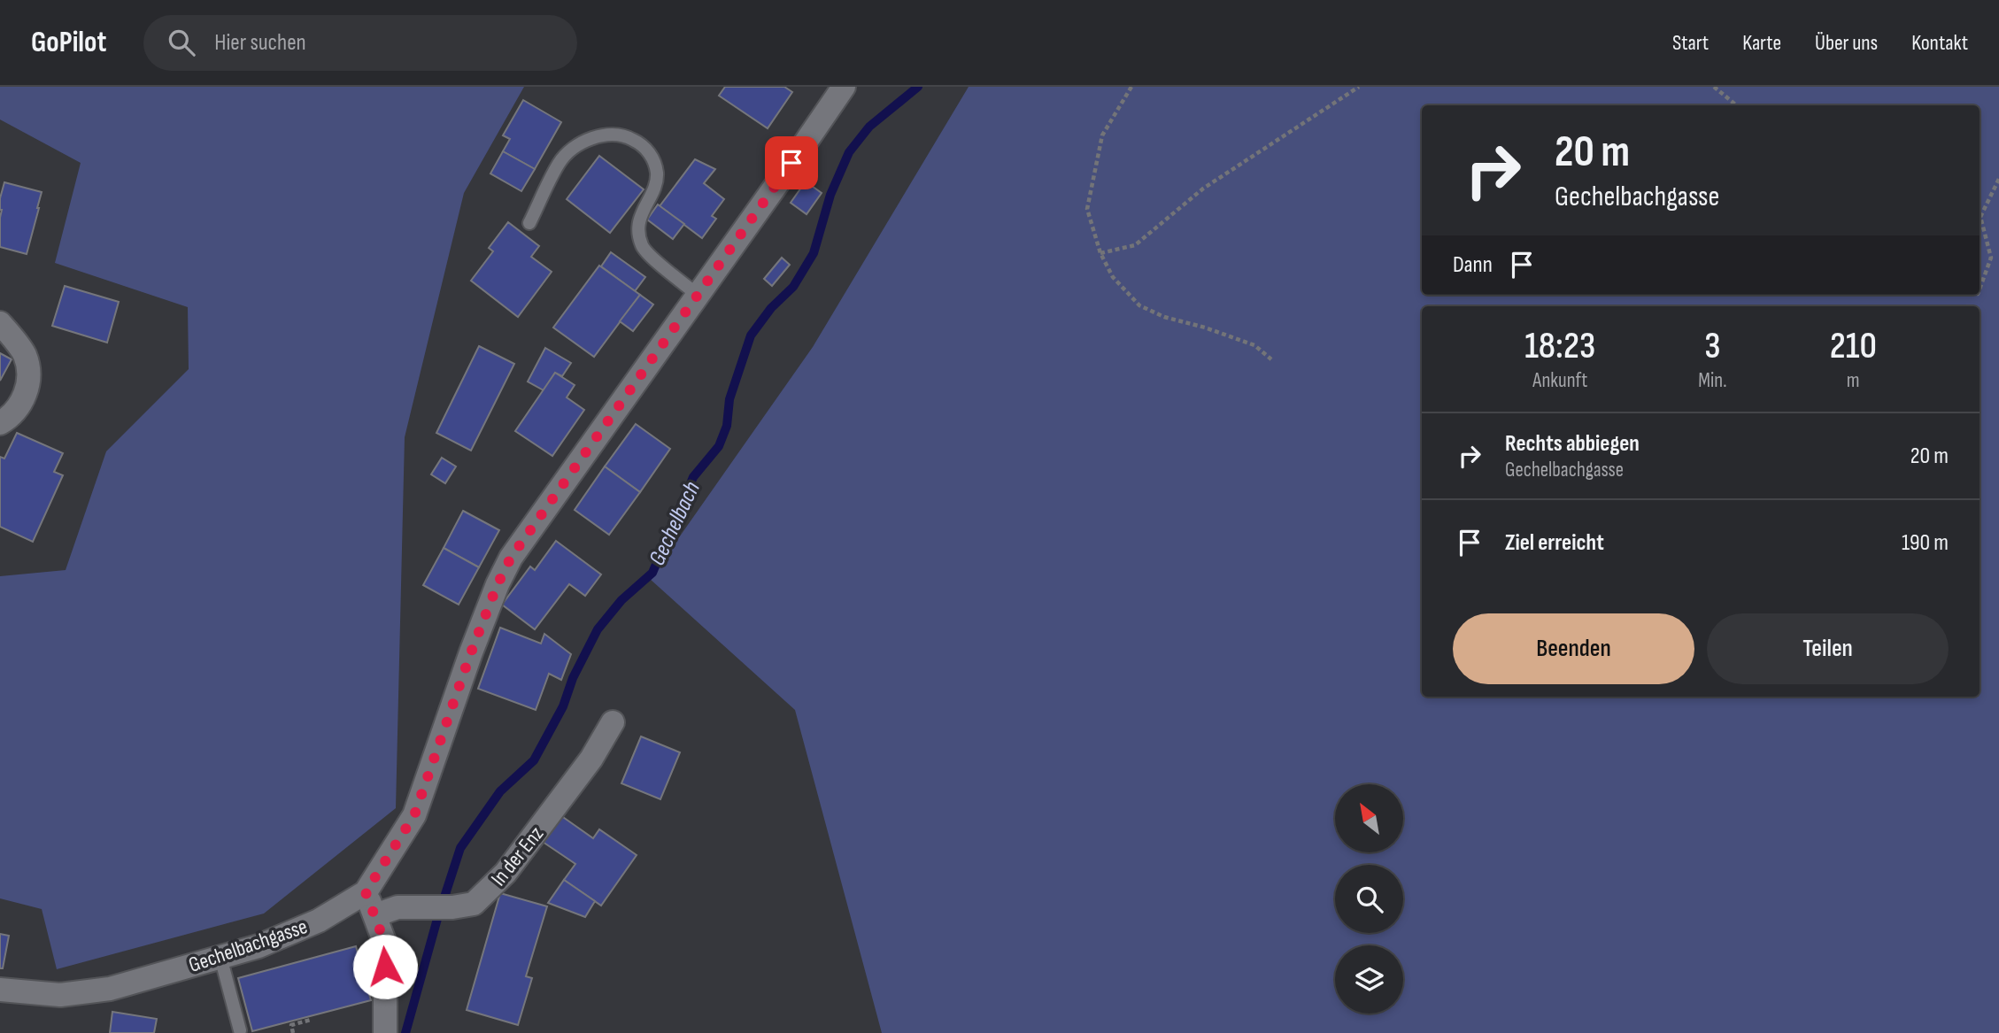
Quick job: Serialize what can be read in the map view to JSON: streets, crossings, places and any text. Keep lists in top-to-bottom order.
{
  "streets": {
    "street": ["In der Enz", "Gechelbachgasse"]
  },
  "water": ["Gechelbach"],
  "north": "top left",
  "page": {
    "header": "GoPilot",
    "search": "Hier suchen",
    "nav": [
      "Start",
      "Karte",
      "Über uns",
      "Kontakt"
    ],
    "turn": ["20 m", "Gechelbachgasse"],
    "then": "Dann",
    "eta": [
      "18:23",
      "Ankunft",
      "3",
      "Min.",
      "210",
      "m"
    ],
    "list": [
      {
        "name": "Rechts abbiegen",
        "note": "Gechelbachgasse",
        "value": "20 m"
      },
      {
        "name": "Ziel erreicht",
        "value": "190 m"
      }
    ],
    "buttons": ["Beenden", "Teilen"]
  }
}
